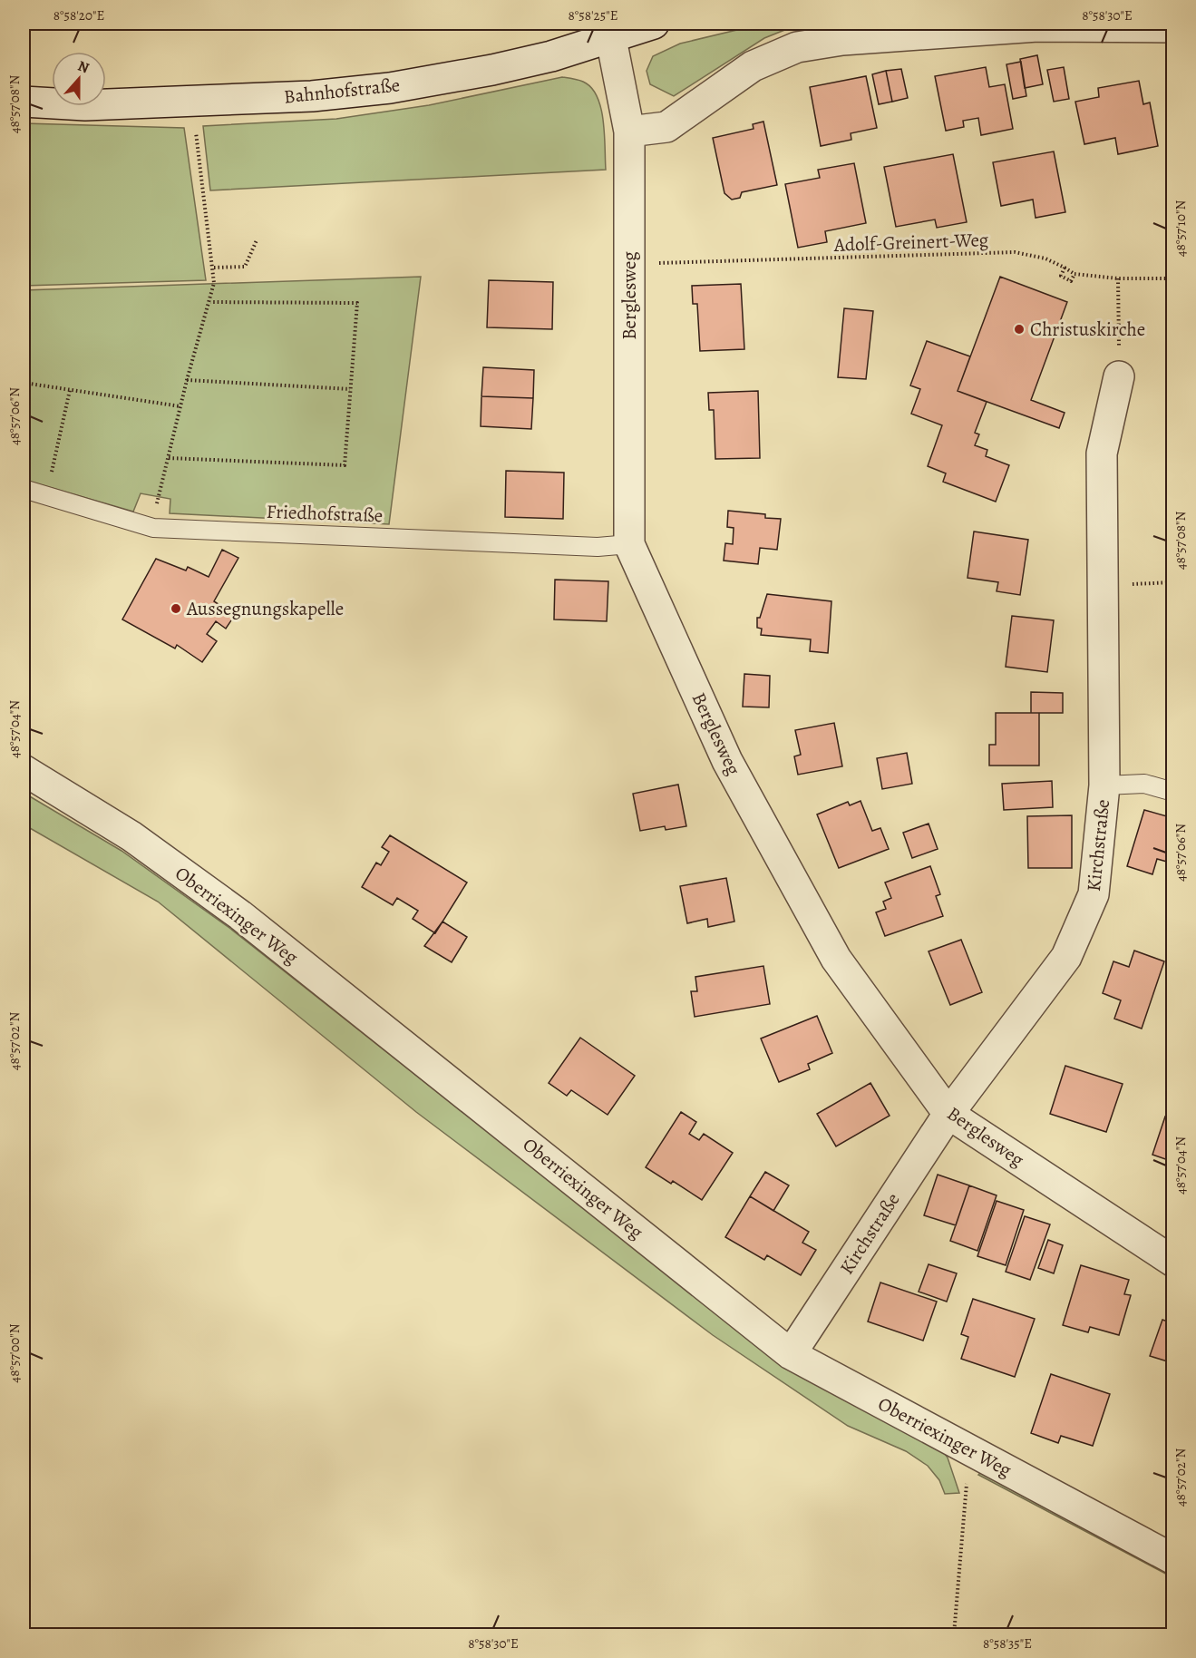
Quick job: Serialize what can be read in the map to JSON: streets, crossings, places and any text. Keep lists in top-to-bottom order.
{
  "streets": {
    "street": [
      "Bahnhofstraße",
      "Berglesweg",
      "Kirchstraße",
      "Oberriexinger Weg"
    ],
    "lane": ["Friedhofstraße"],
    "path": ["Adolf-Greinert-Weg"]
  },
  "crossings": [
    ["Bahnhofstraße", "Berglesweg"],
    ["Adolf-Greinert-Weg", "Berglesweg"],
    ["Berglesweg", "Friedhofstraße"],
    ["Berglesweg", "Kirchstraße"],
    ["Kirchstraße", "Oberriexinger Weg"]
  ],
  "places": ["Christuskirche", "Aussegnungskapelle"],
  "north": "top",
  "coordinates": [
    "8°58'20\"E",
    "8°58'25\"E",
    "8°58'30\"E",
    "48°57'08\"N",
    "48°57'10\"N",
    "48°57'06\"N",
    "48°57'04\"N",
    "48°57'02\"N",
    "48°57'00\"N",
    "8°58'35\"E"
  ]
}
